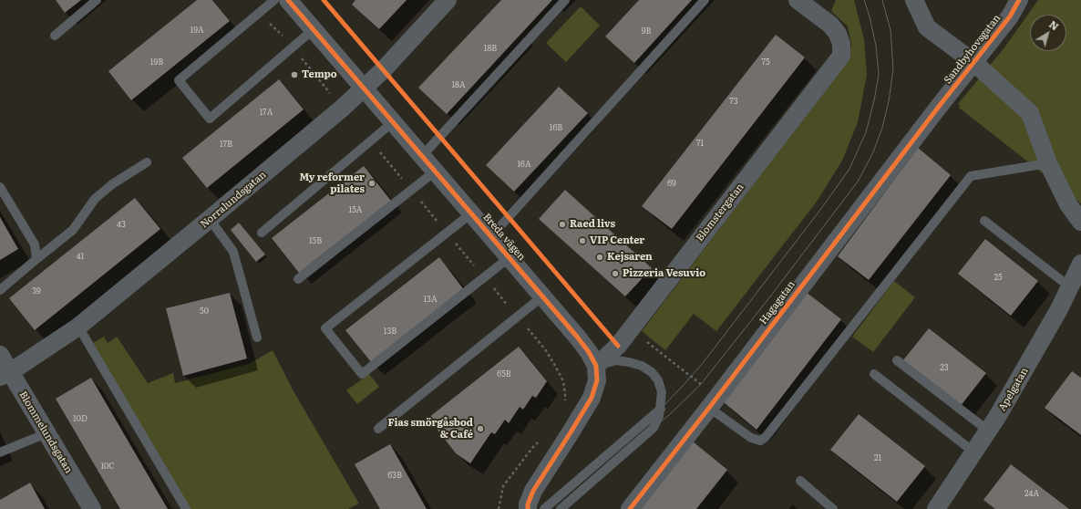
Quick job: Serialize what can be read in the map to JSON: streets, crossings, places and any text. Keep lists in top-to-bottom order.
{
  "streets": {
    "street": [
      "Sandbyhovsgatan",
      "Norralundsgatan",
      "Blomstergatan",
      "Breda vägen",
      "Hagagatan",
      "Apelgatan",
      "Blommelundsgatan"
    ]
  },
  "crossings": [
    ["Sandbyhovsgatan", "Hagagatan"],
    ["Norralundsgatan", "Breda vägen"],
    ["Norralundsgatan", "Blommelundsgatan"],
    ["Blomstergatan", "Breda vägen"]
  ],
  "places": [
    "Tempo",
    "My reformer pilates",
    "Raed livs",
    "VIP Center",
    "Kejsaren",
    "Pizzeria Vesuvio",
    "Fias smörgåsbod & Café"
  ],
  "house_numbers": [
    "19A",
    "9B",
    "18B",
    "19B",
    "75",
    "18A",
    "73",
    "17A",
    "16B",
    "71",
    "17B",
    "16A",
    "69",
    "15A",
    "43",
    "15B",
    "41",
    "25",
    "39",
    "13A",
    "50",
    "13B",
    "23",
    "65B",
    "10D",
    "21",
    "10C",
    "63B",
    "24A"
  ],
  "north": "top right"
}
